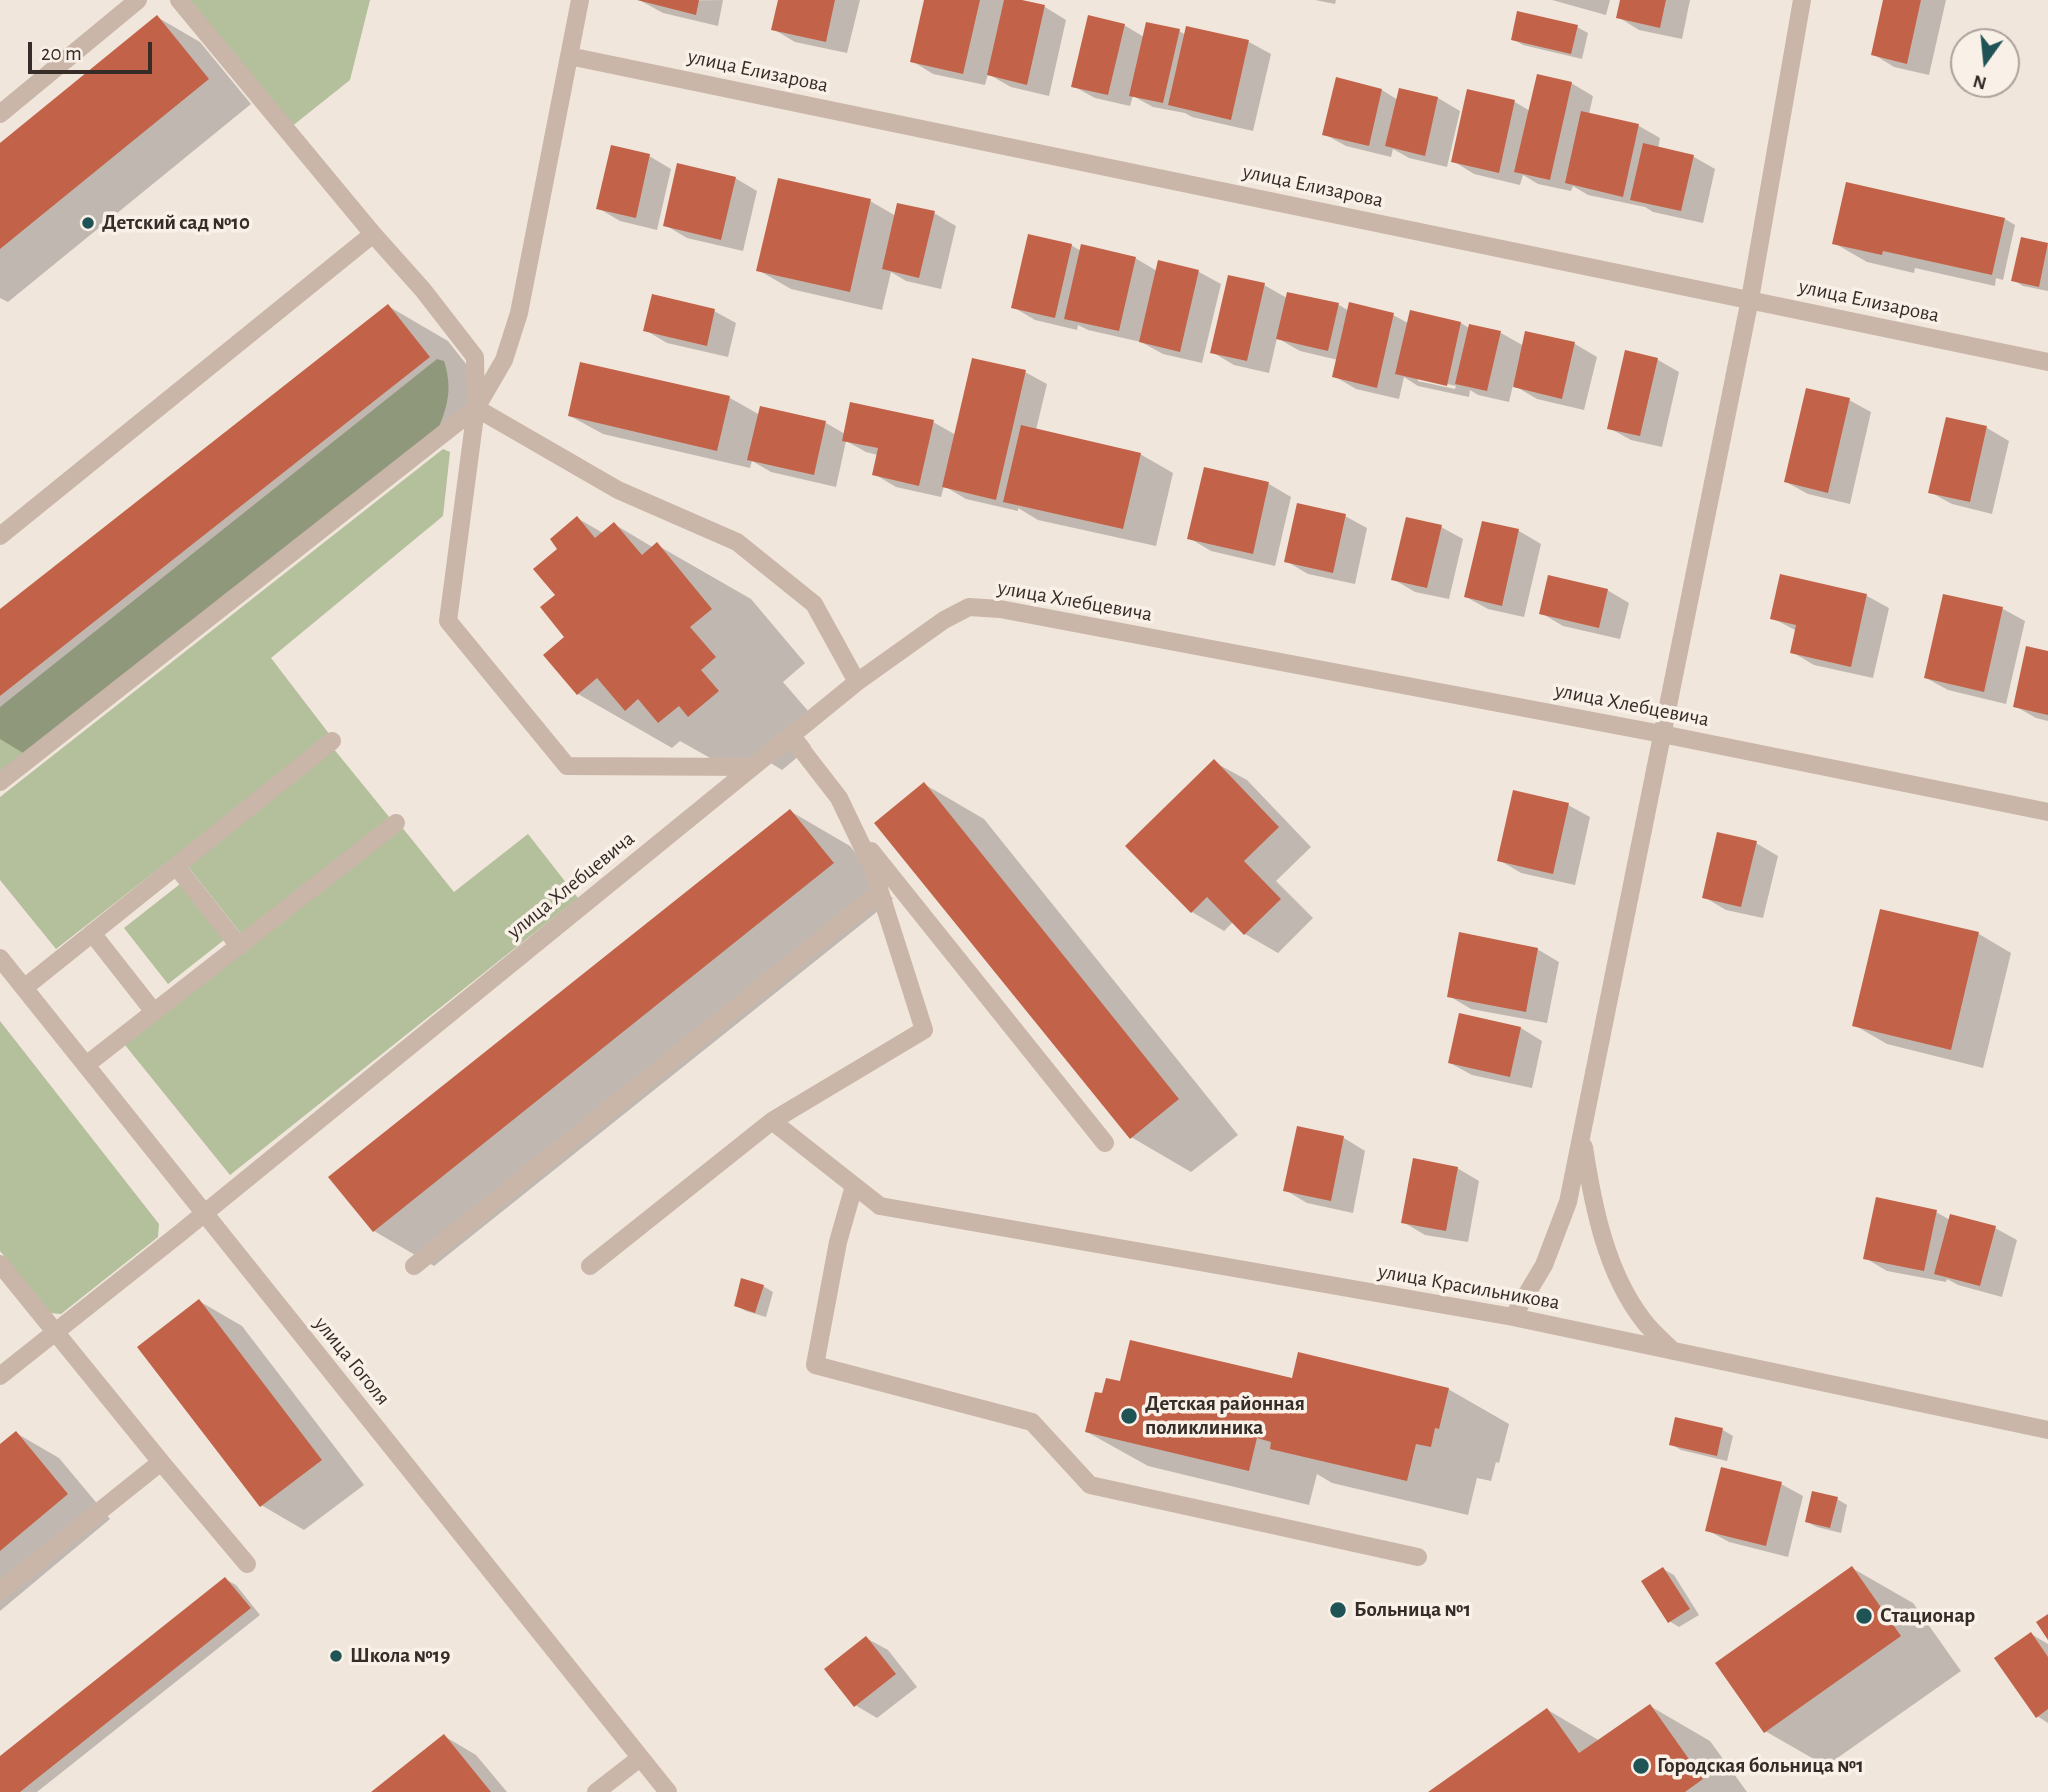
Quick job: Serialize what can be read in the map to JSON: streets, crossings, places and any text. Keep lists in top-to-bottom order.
{
  "streets": {
    "street": [
      "улица Елизарова",
      "улица Хлебцевича",
      "улица Красильникова",
      "улица Гоголя"
    ]
  },
  "crossings": [
    ["улица Хлебцевича", "улица Гоголя"]
  ],
  "places": [
    "Детский сад №10",
    "Детская районная поликлиника",
    "Больница №1",
    "Стационар",
    "Школа №19",
    "Городская больница №1"
  ],
  "scale_bar": "20 m",
  "north": "bottom"
}
